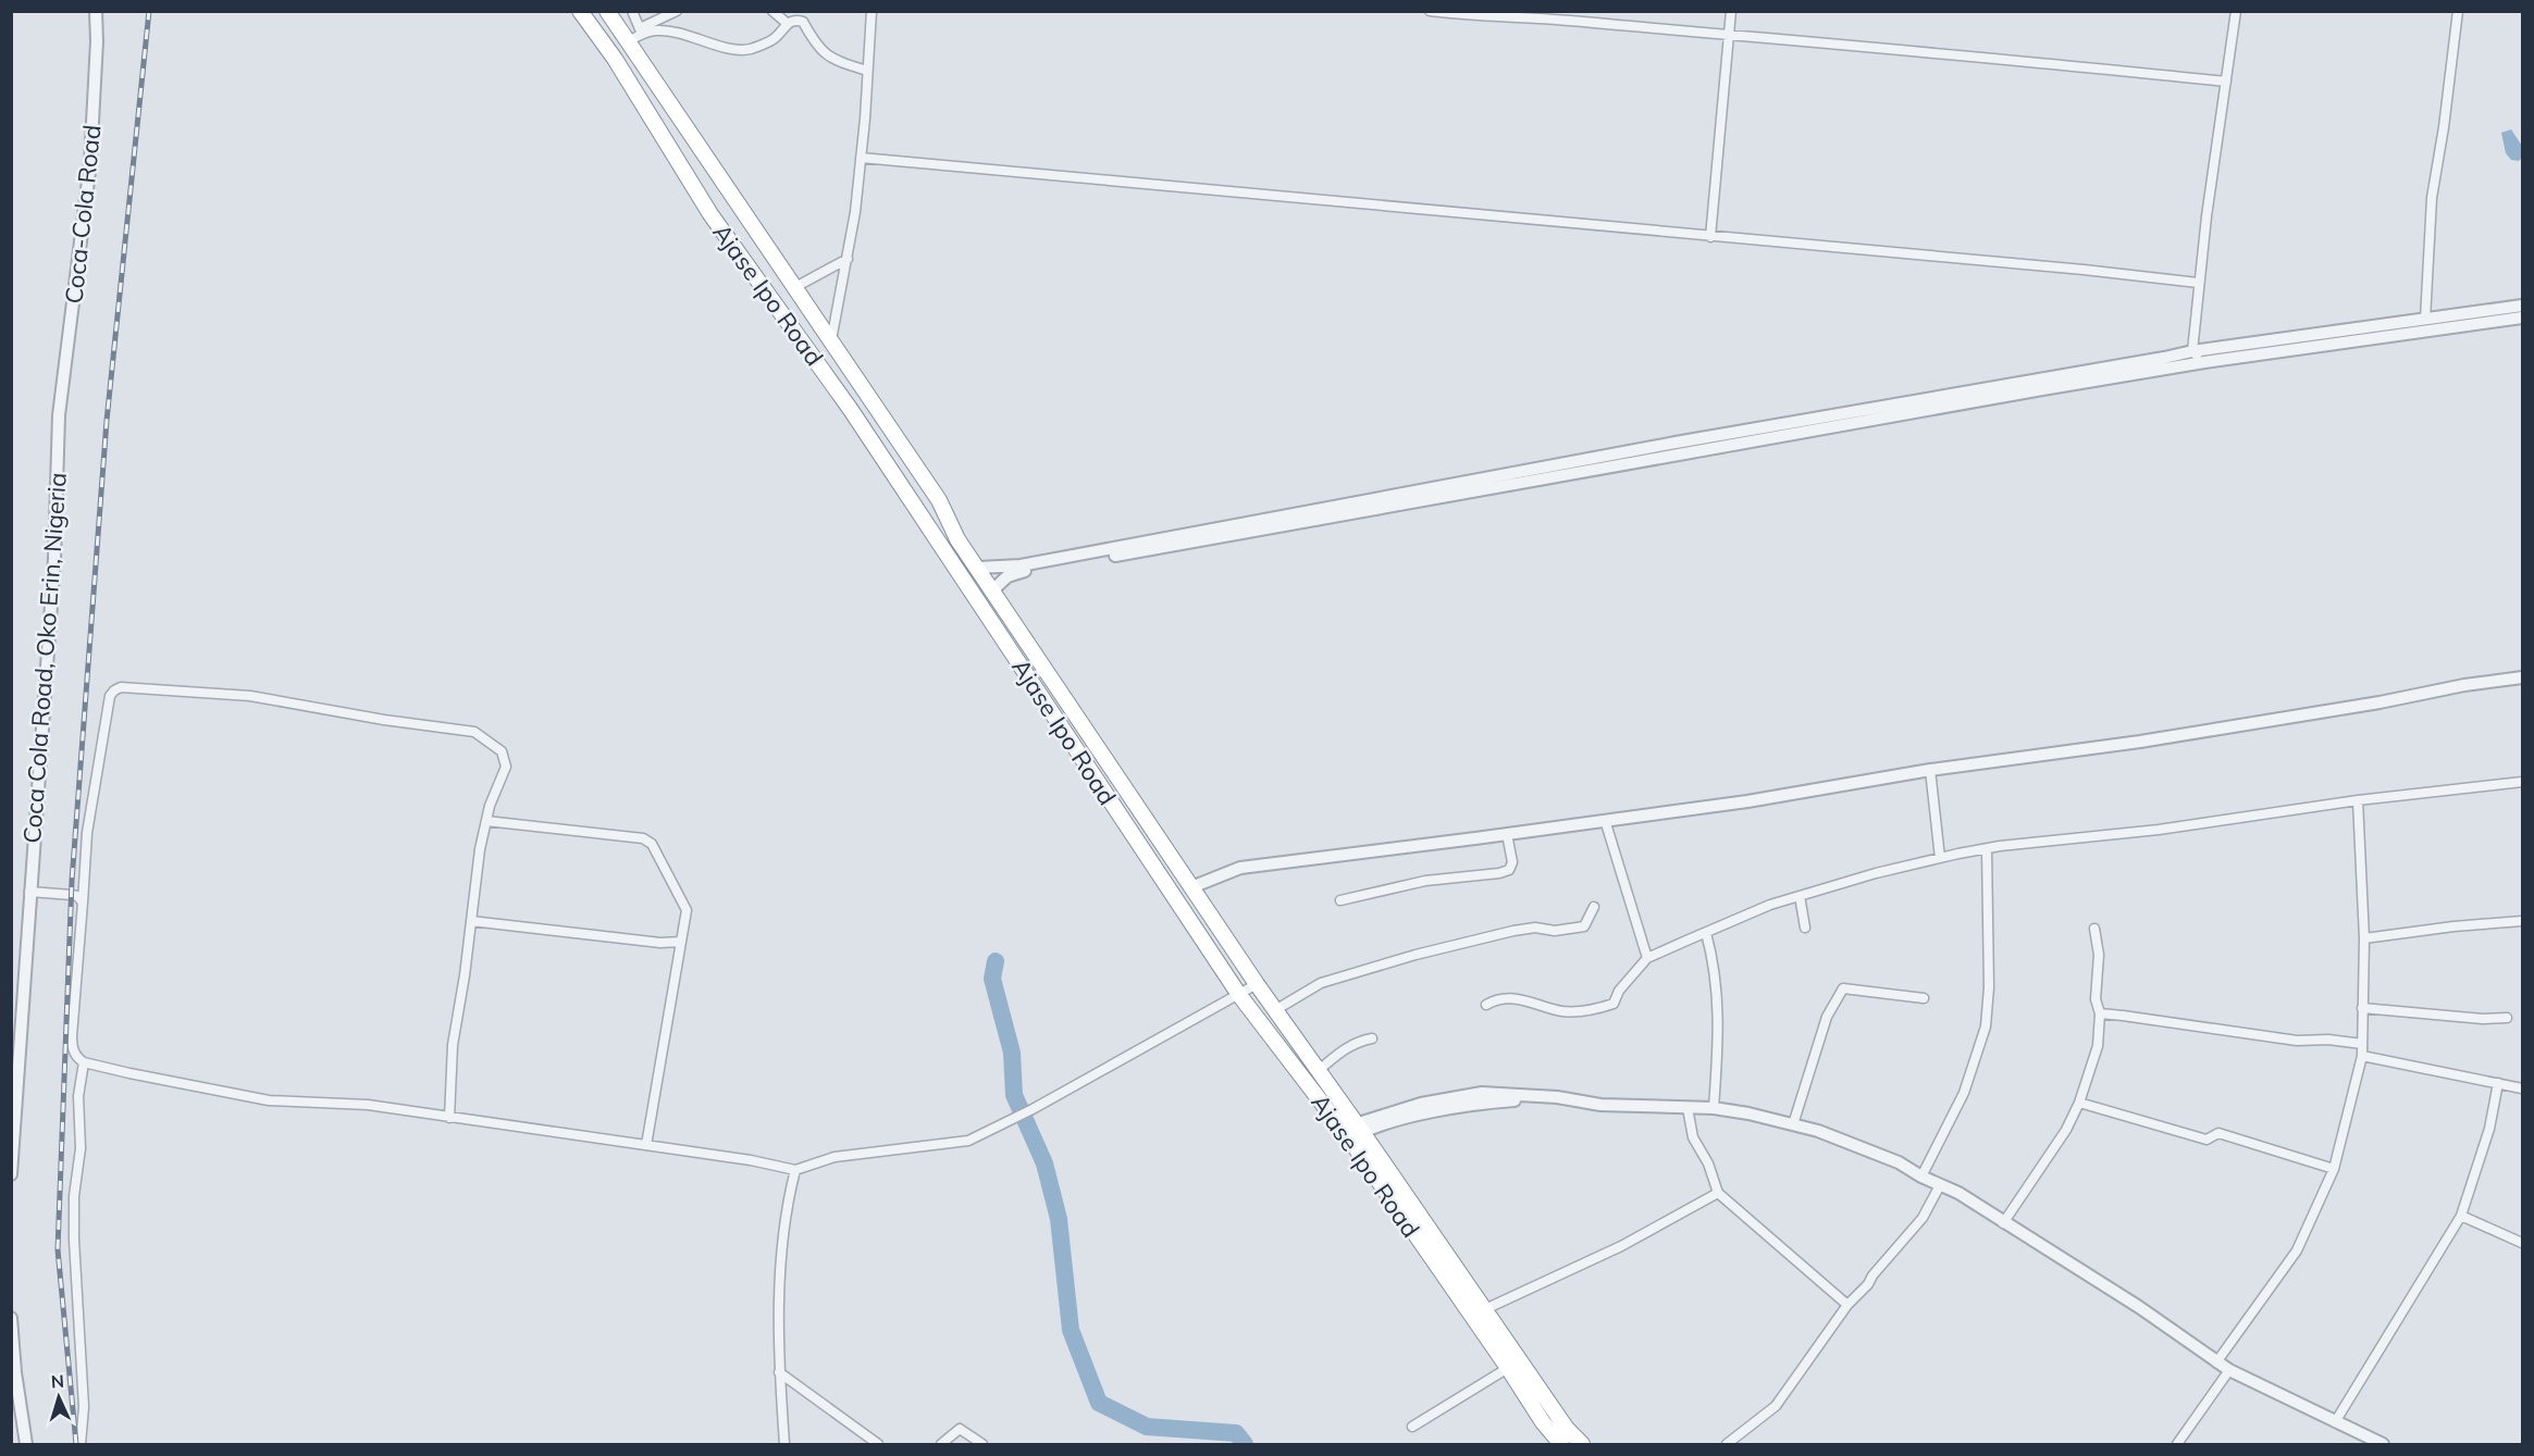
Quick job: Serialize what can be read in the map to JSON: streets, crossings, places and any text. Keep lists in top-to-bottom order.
{
  "streets": {
    "highway": ["Ajase Ipo Road"],
    "street": ["Coca-Cola Road", "Coca Cola Road, Oko Erin, Nigeria"]
  },
  "crossings": [
    ["Coca-Cola Road", "Coca Cola Road, Oko Erin, Nigeria"]
  ],
  "north": "top"
}
